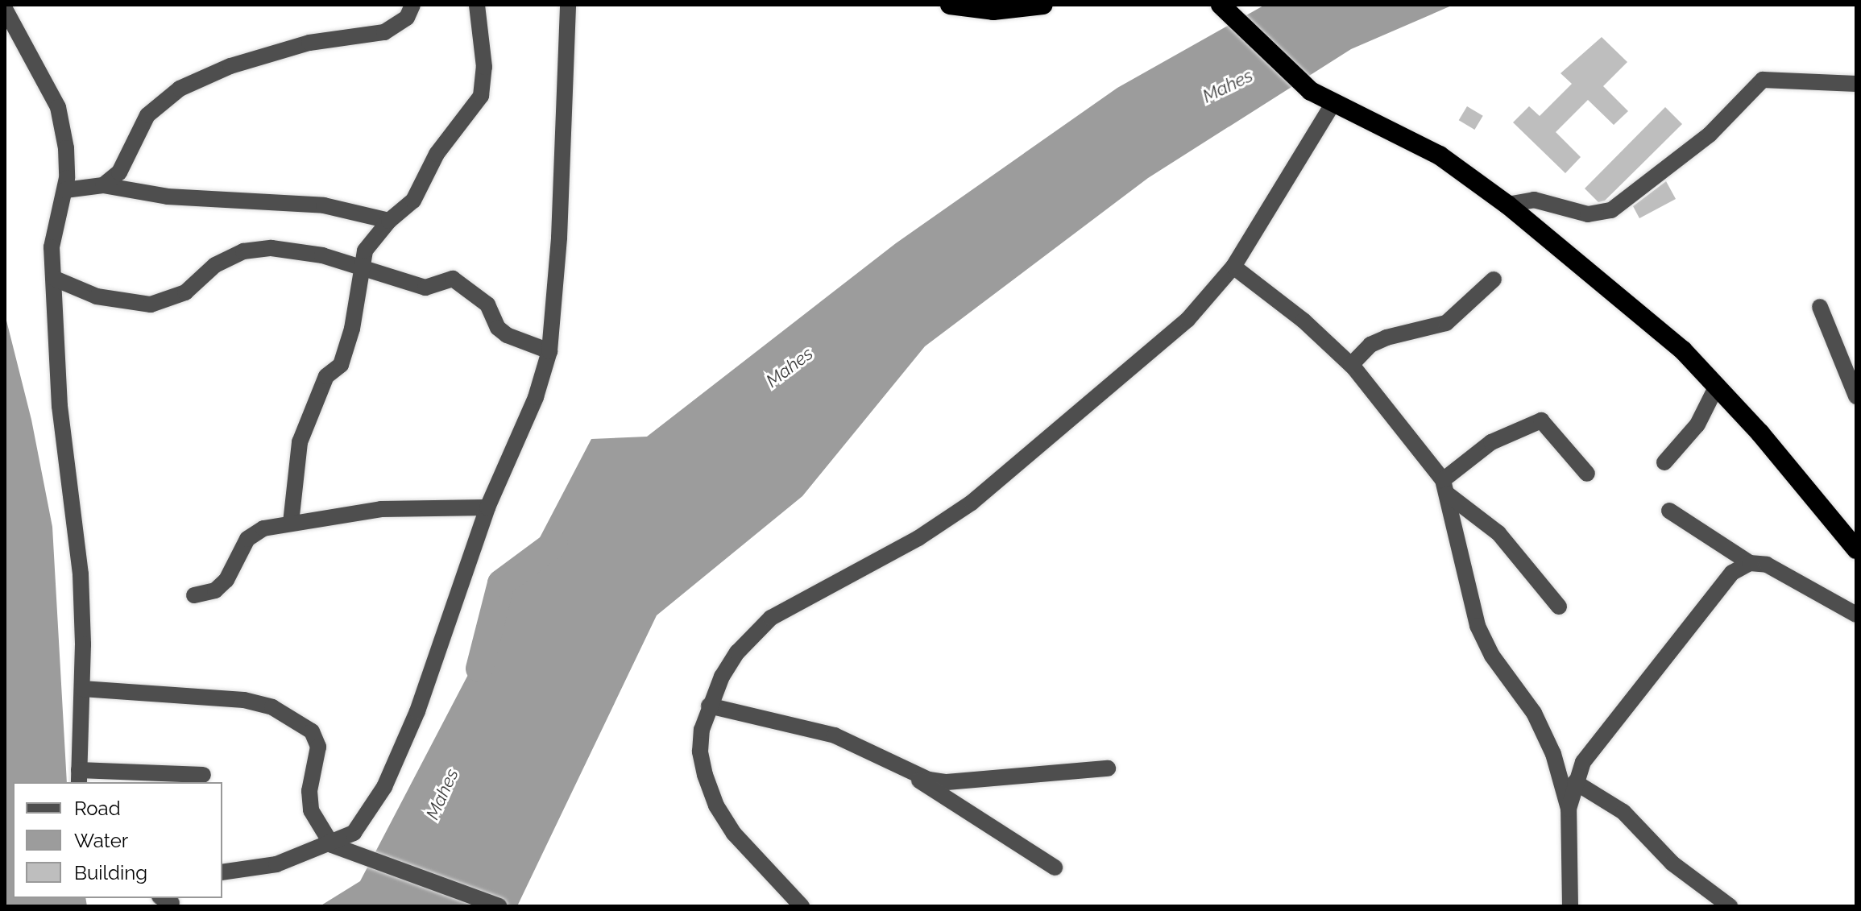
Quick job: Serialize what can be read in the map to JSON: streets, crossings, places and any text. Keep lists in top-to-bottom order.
{
  "water": ["Mahes"],
  "legend": ["Road", "Water", "Building"]
}
